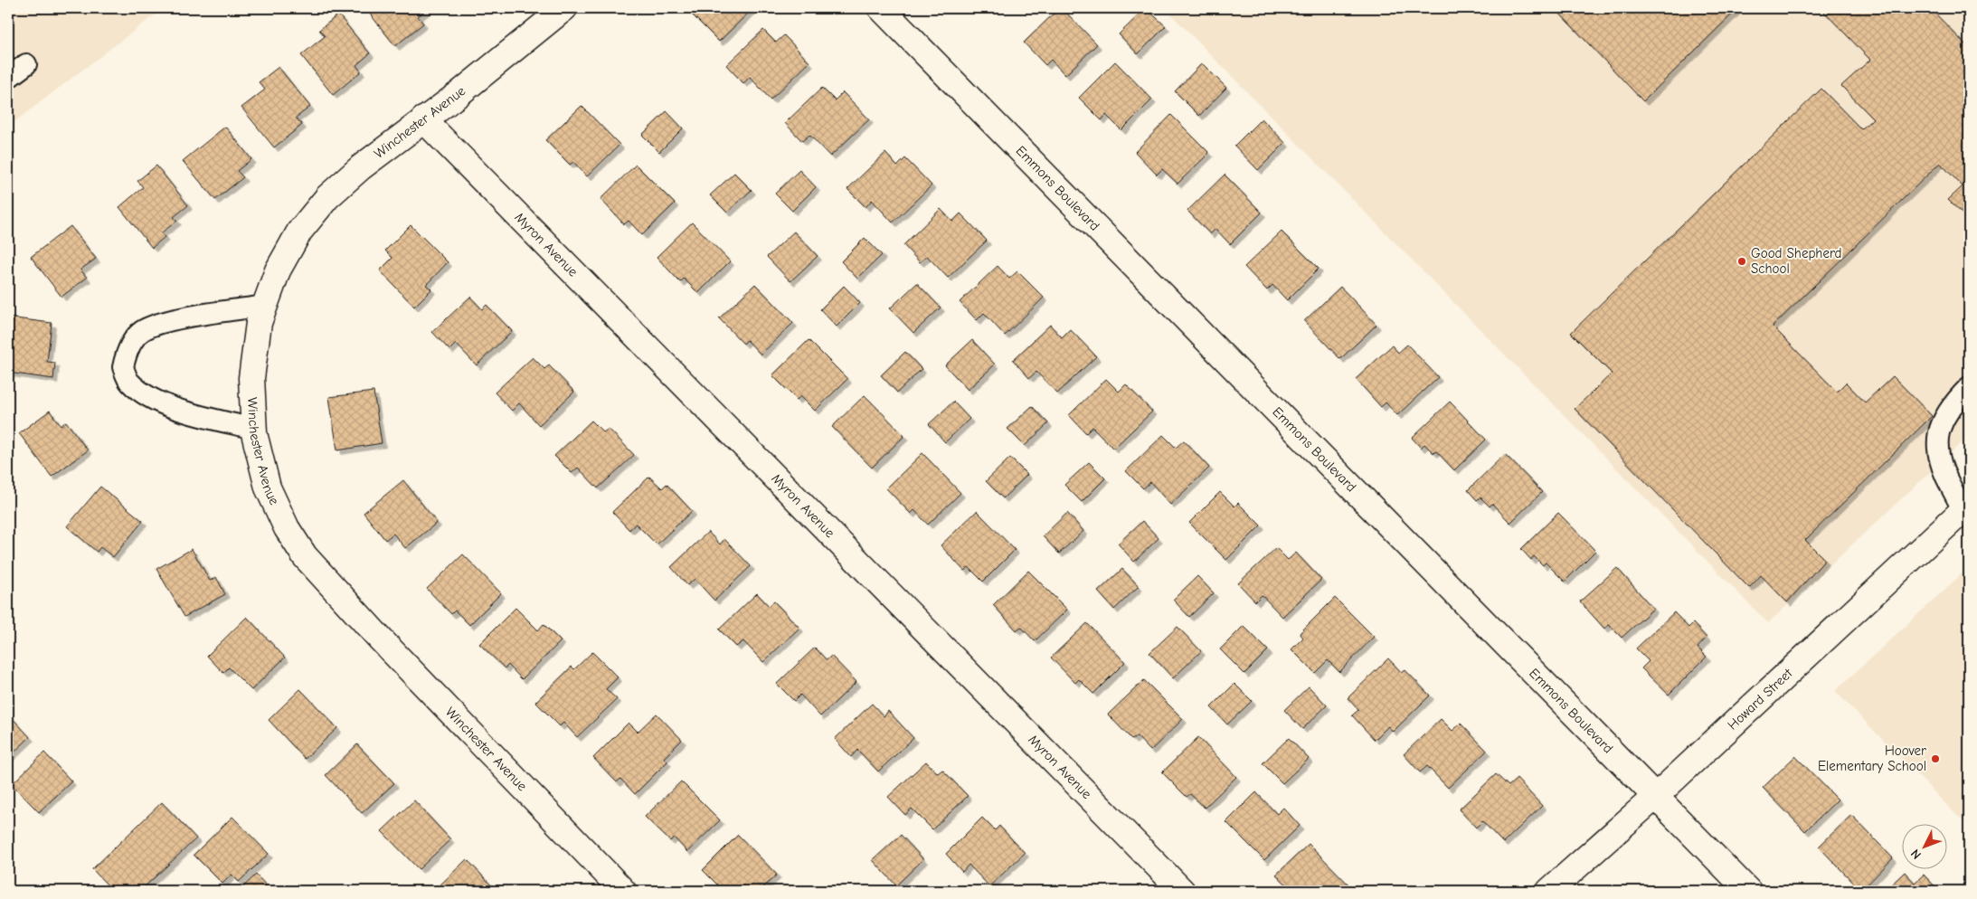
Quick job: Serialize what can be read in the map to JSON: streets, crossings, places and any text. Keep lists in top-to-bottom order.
{
  "streets": {
    "street": [
      "Winchester Avenue",
      "Emmons Boulevard",
      "Myron Avenue",
      "Howard Street"
    ]
  },
  "crossings": [
    ["Winchester Avenue", "Myron Avenue"],
    ["Emmons Boulevard", "Howard Street"]
  ],
  "places": ["Good Shepherd School", "Hoover Elementary School"],
  "north": "bottom left"
}
